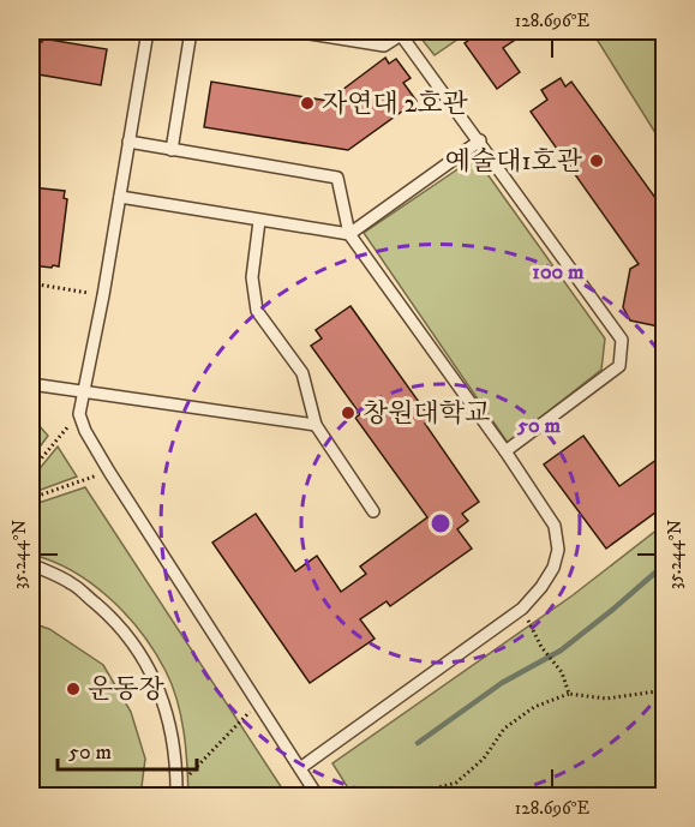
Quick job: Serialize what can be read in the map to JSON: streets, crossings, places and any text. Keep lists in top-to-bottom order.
{
  "places": [
    "자연대 2호관",
    "예술대1호관",
    "창원대학교",
    "운동장"
  ],
  "scale_bar": "50 m",
  "coordinates": ["128.696°E", "35.244°N"],
  "rings": ["100 m", "50 m"]
}
